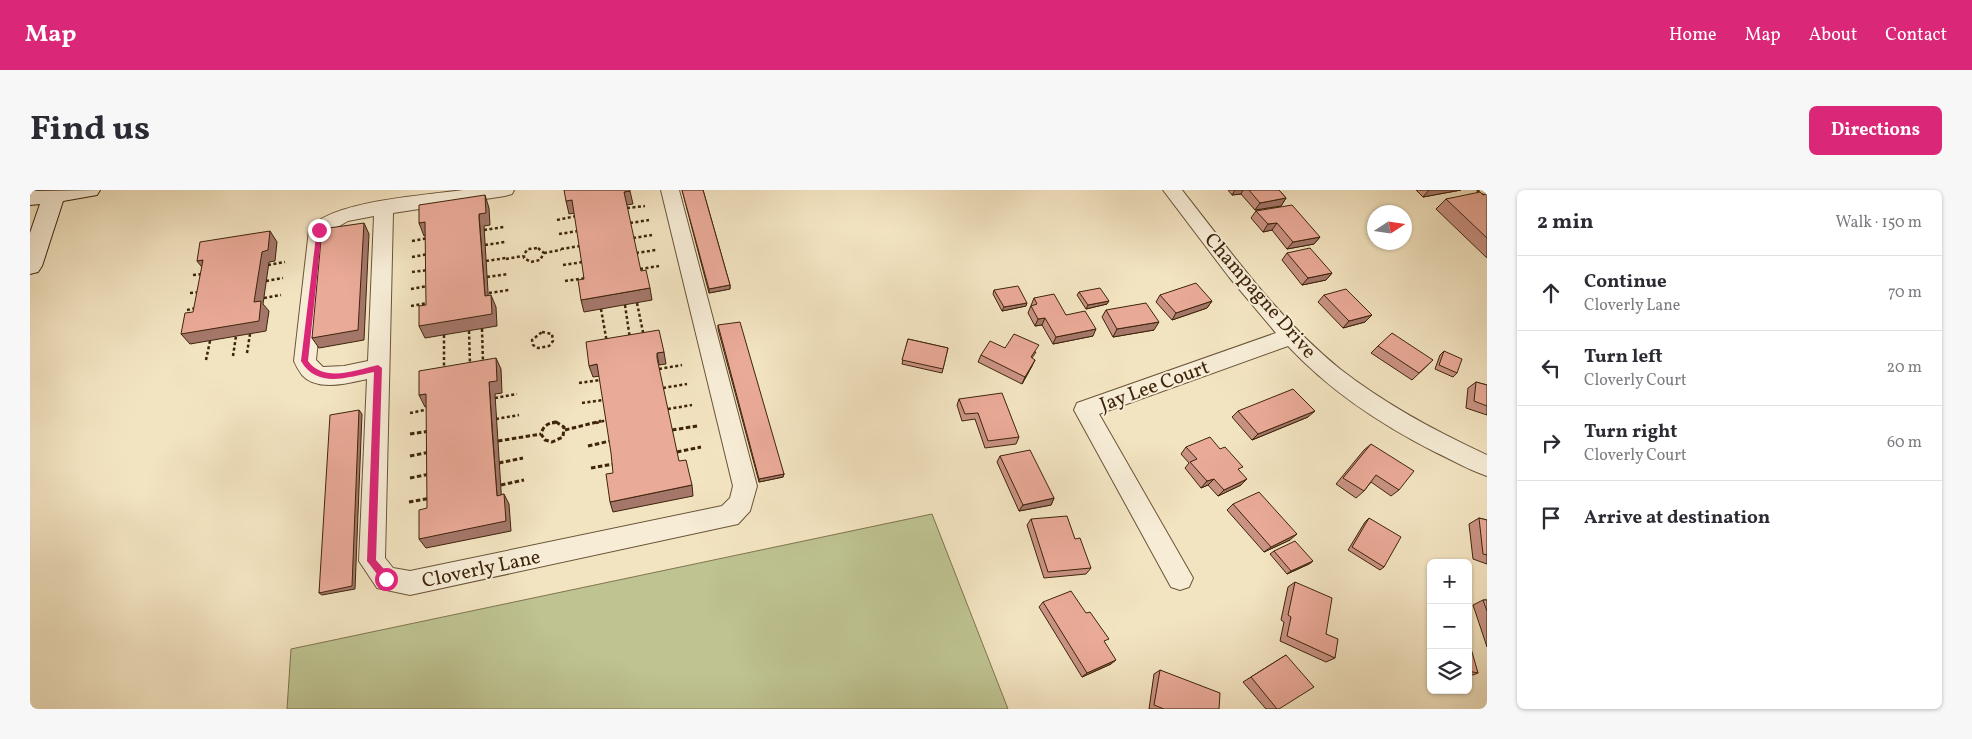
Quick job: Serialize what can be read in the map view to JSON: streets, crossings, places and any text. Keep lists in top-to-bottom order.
{
  "streets": {
    "street": ["Champagne Drive", "Jay Lee Court", "Cloverly Lane"]
  },
  "crossings": [
    ["Champagne Drive", "Jay Lee Court"]
  ],
  "north": "right",
  "page": {
    "header": "Map",
    "nav": [
      "Home",
      "Map",
      "About",
      "Contact"
    ],
    "title": "Find us",
    "buttons": "Directions",
    "heading": ["2 min", "Walk · 150 m"],
    "list": [
      ["Continue", "Cloverly Lane", "70 m"],
      ["Turn left", "Cloverly Court", "20 m"],
      ["Turn right", "Cloverly Court", "60 m"],
      "Arrive at destination"
    ],
    "map_buttons": ["+", "−"]
  }
}
